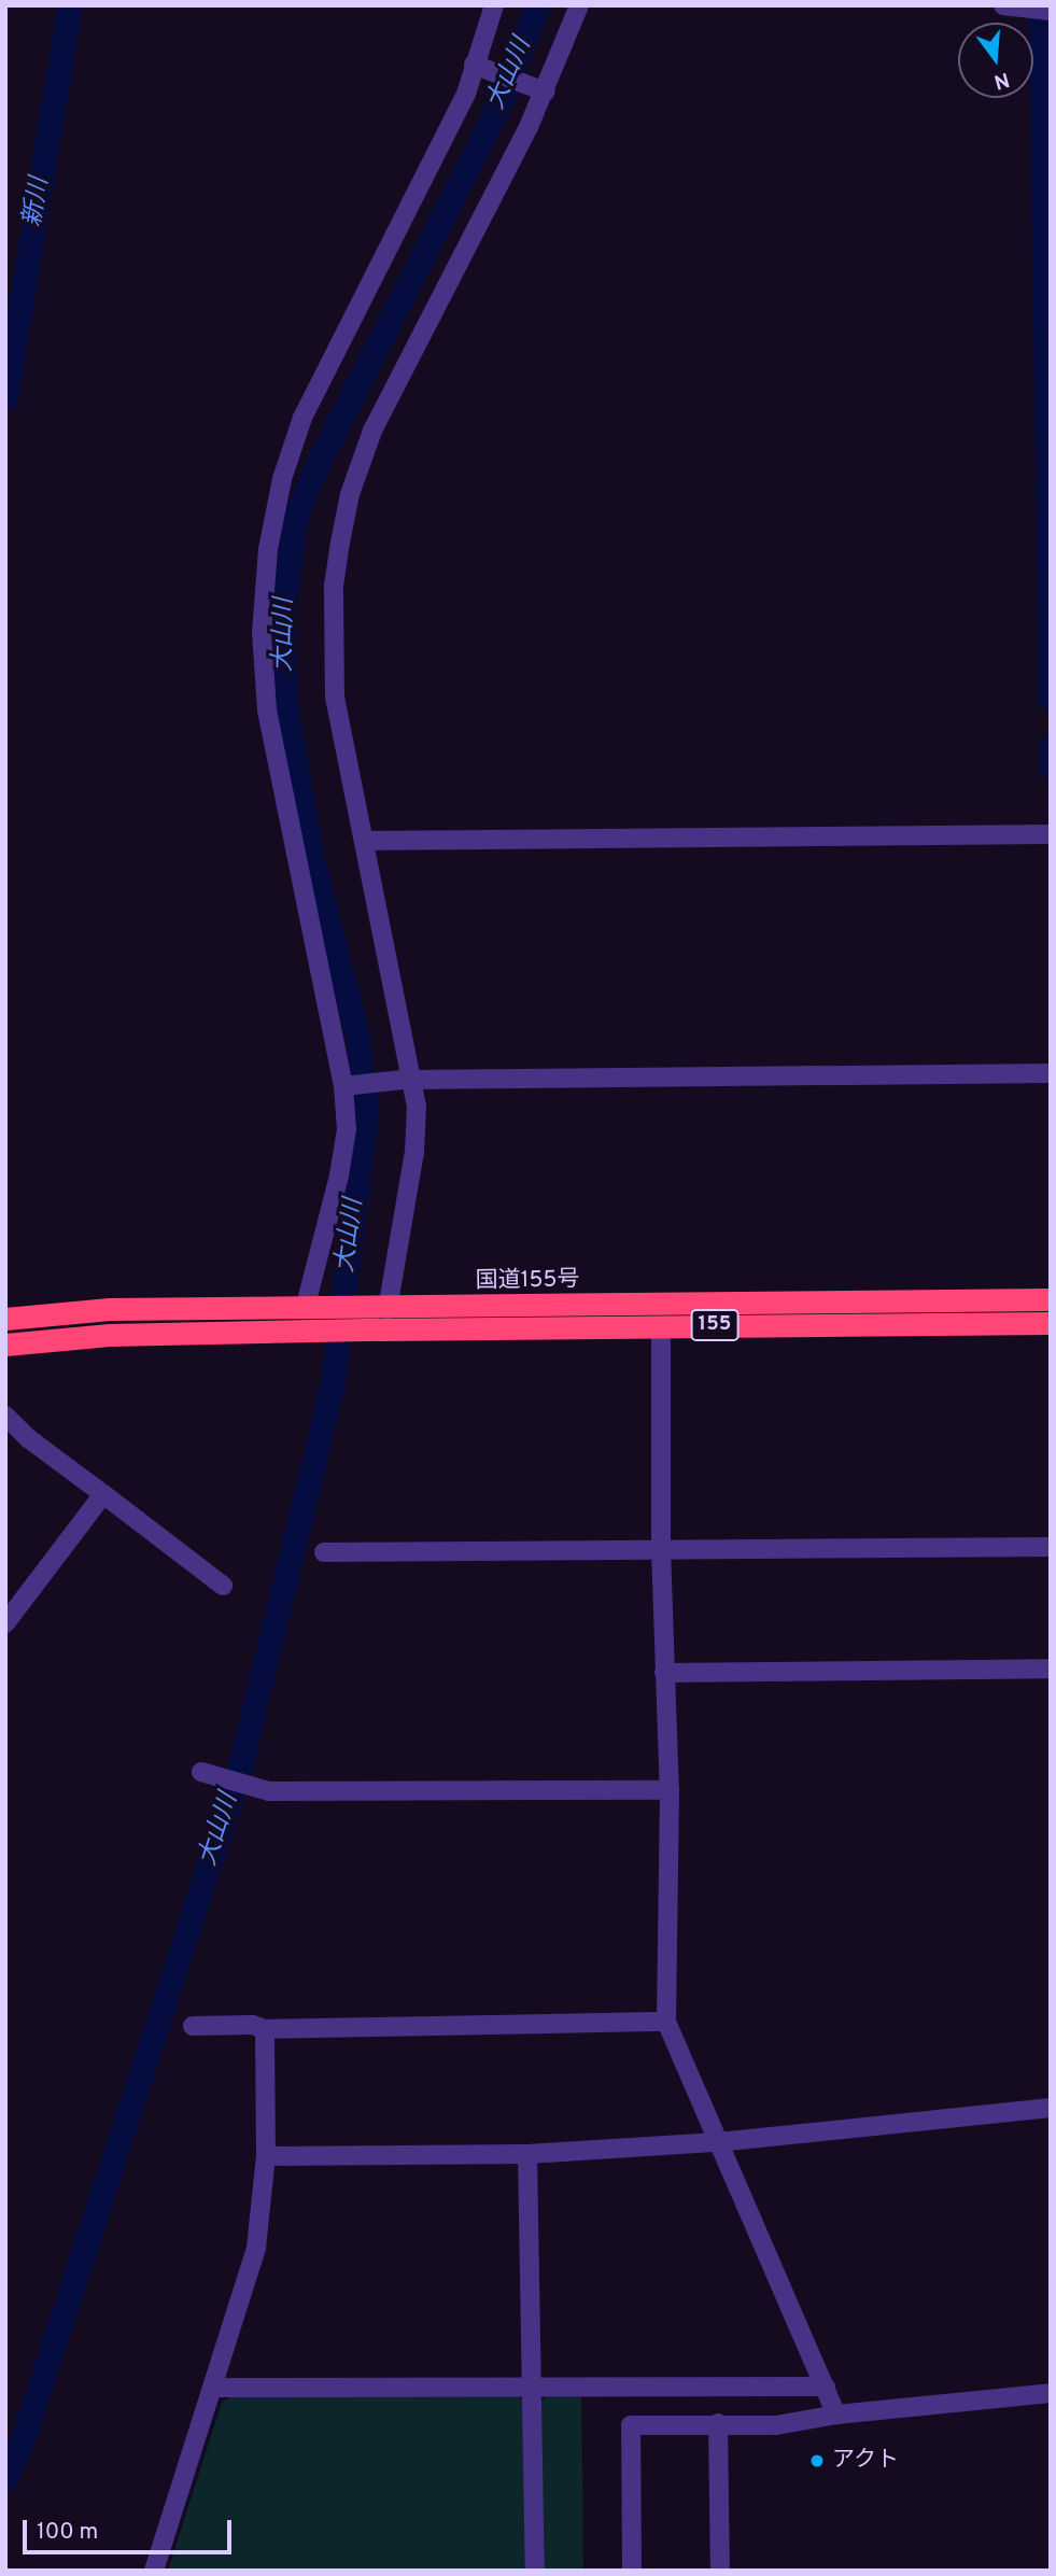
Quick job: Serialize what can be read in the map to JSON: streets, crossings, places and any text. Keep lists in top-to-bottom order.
{
  "streets": {
    "highway": ["国道155号", "155"]
  },
  "water": ["大山川", "新川"],
  "places": ["アクト"],
  "scale_bar": "100 m",
  "north": "bottom"
}
